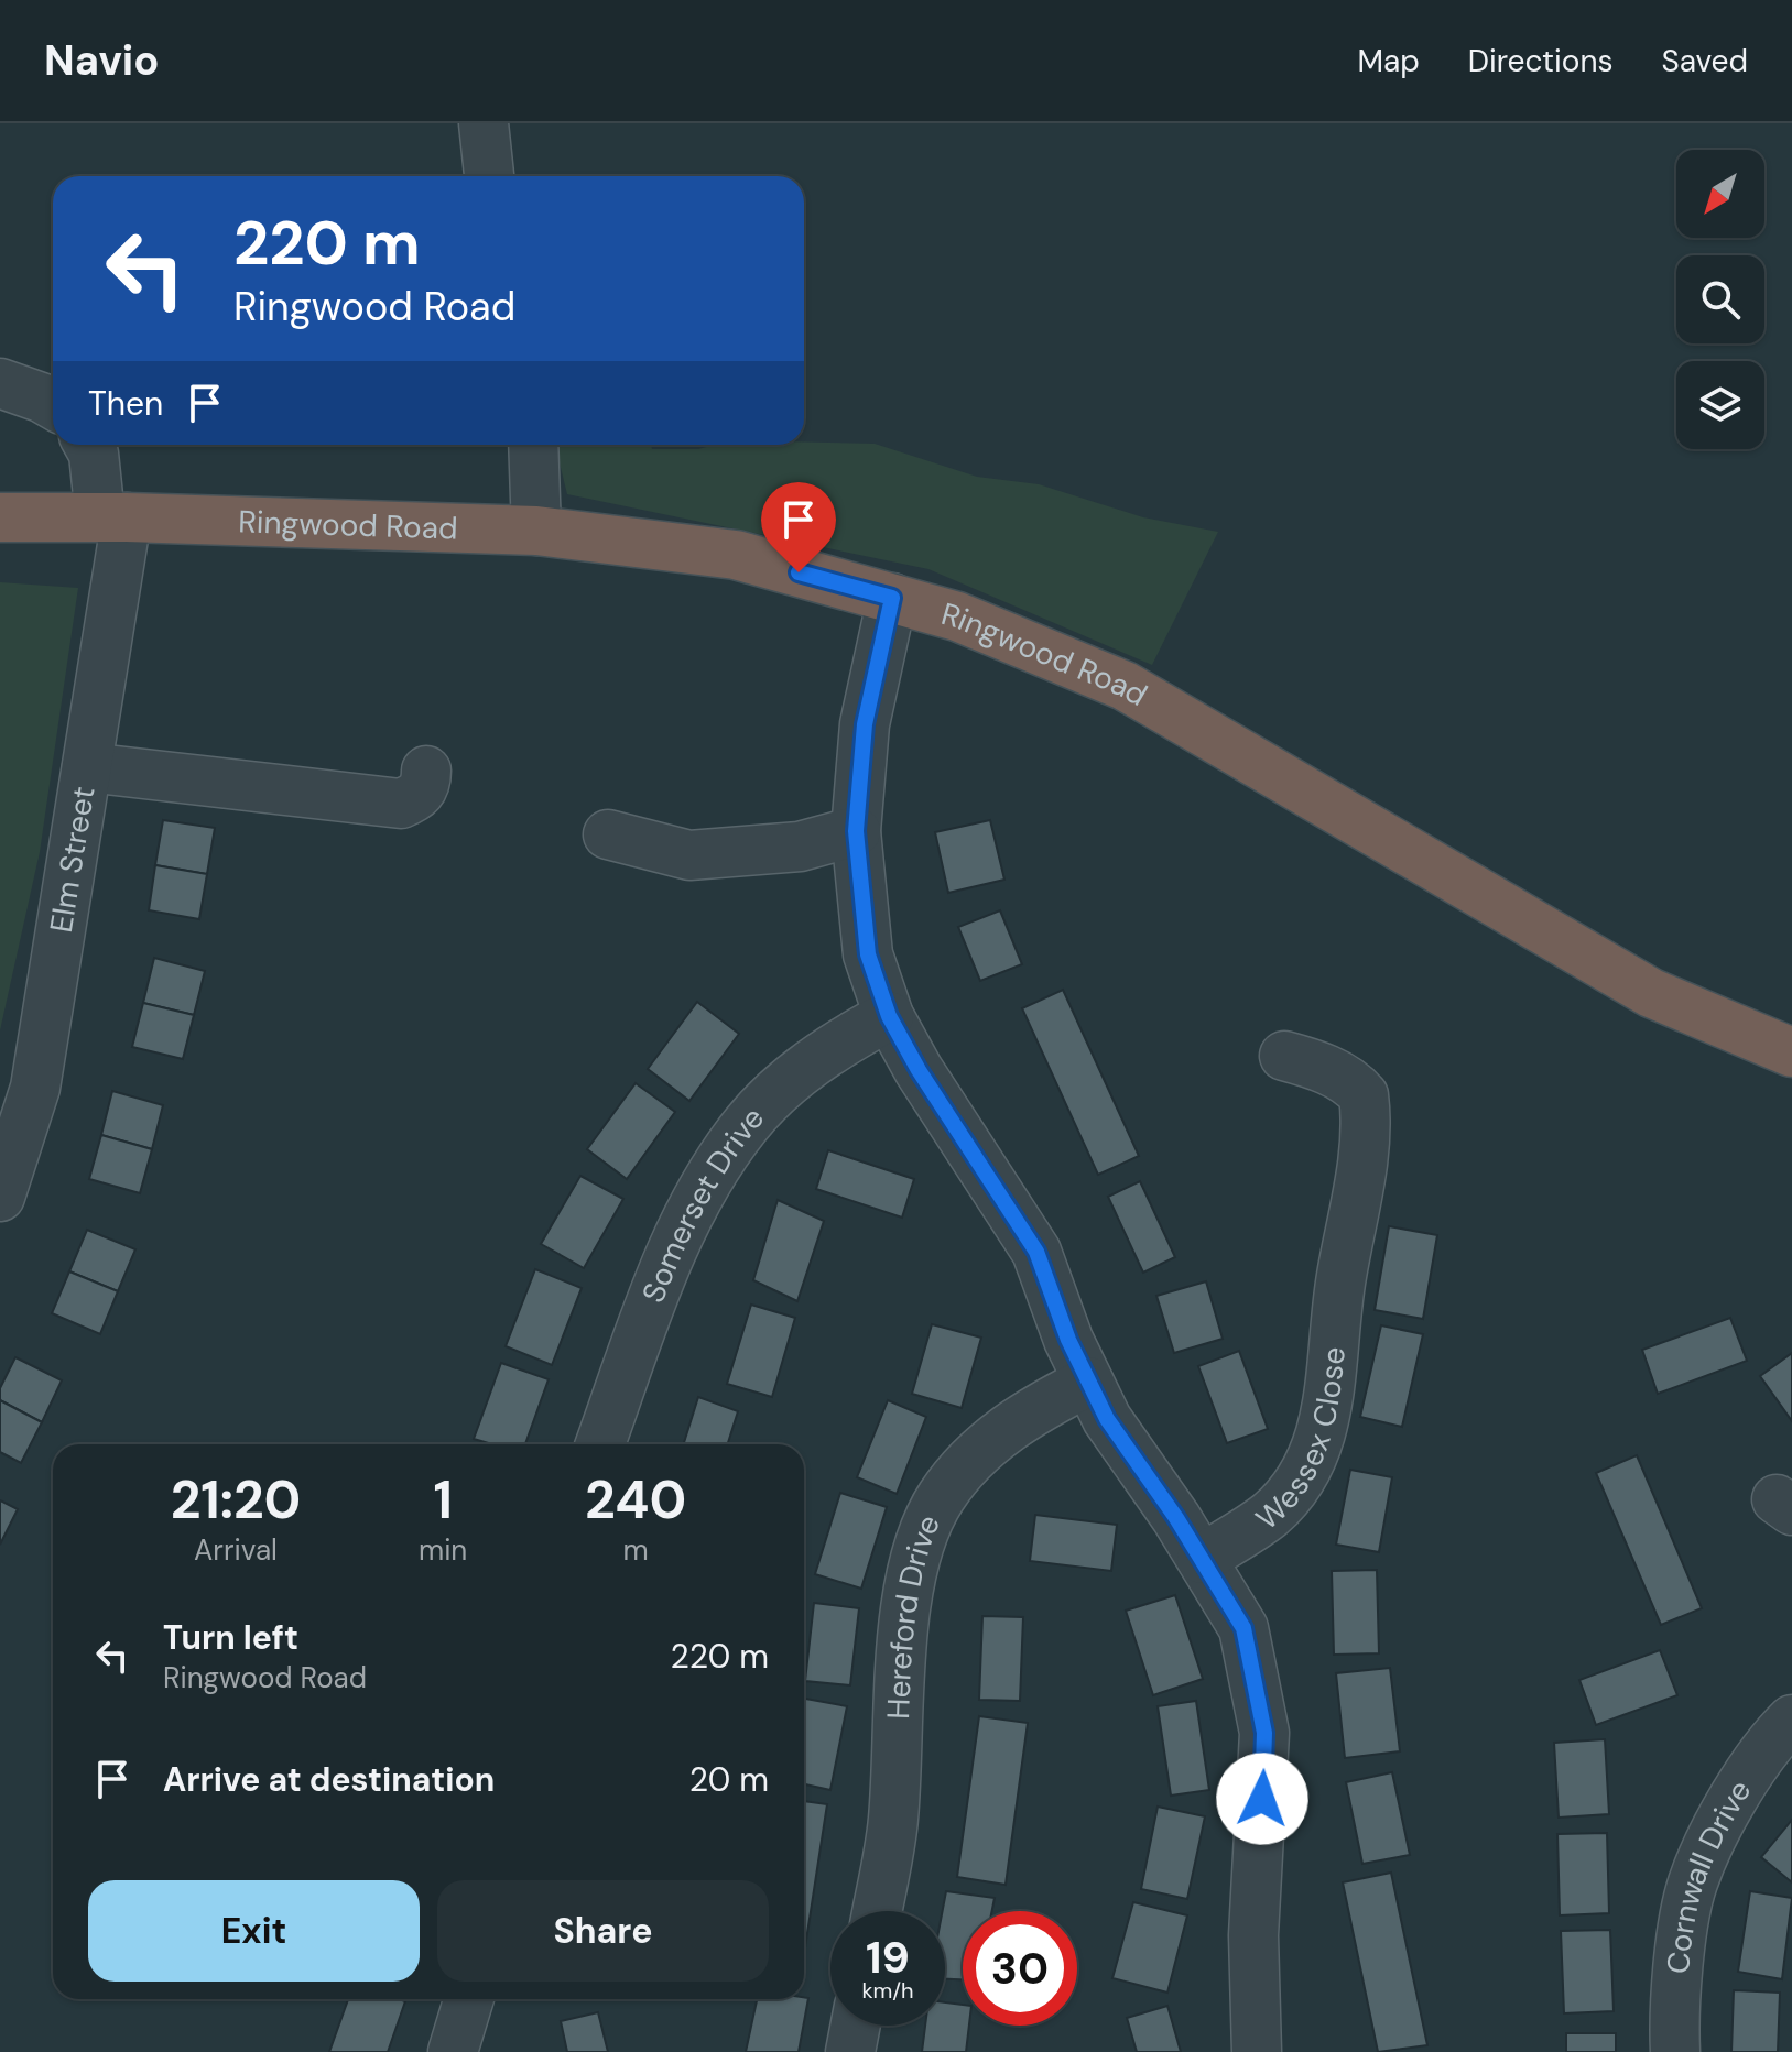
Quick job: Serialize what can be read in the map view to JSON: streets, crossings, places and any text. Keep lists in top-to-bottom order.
{
  "streets": {
    "highway": ["Ringwood Road"],
    "street": [
      "Elm Street",
      "Somerset Drive",
      "Wessex Close",
      "Hereford Drive",
      "Cornwall Drive"
    ]
  },
  "crossings": [
    ["Ringwood Road", "Elm Street"]
  ],
  "north": "bottom left",
  "page": {
    "header": "Navio",
    "nav": ["Map", "Directions", "Saved"],
    "turn": ["220 m", "Ringwood Road"],
    "then": "Then",
    "eta": [
      "21:20",
      "Arrival",
      "1",
      "min",
      "240",
      "m"
    ],
    "list": [
      {
        "name": "Turn left",
        "note": "Ringwood Road",
        "value": "220 m"
      },
      {
        "name": "Arrive at destination",
        "value": "20 m"
      }
    ],
    "buttons": ["Exit", "Share"],
    "speed": "19 km/h",
    "limit": "30"
  }
}
